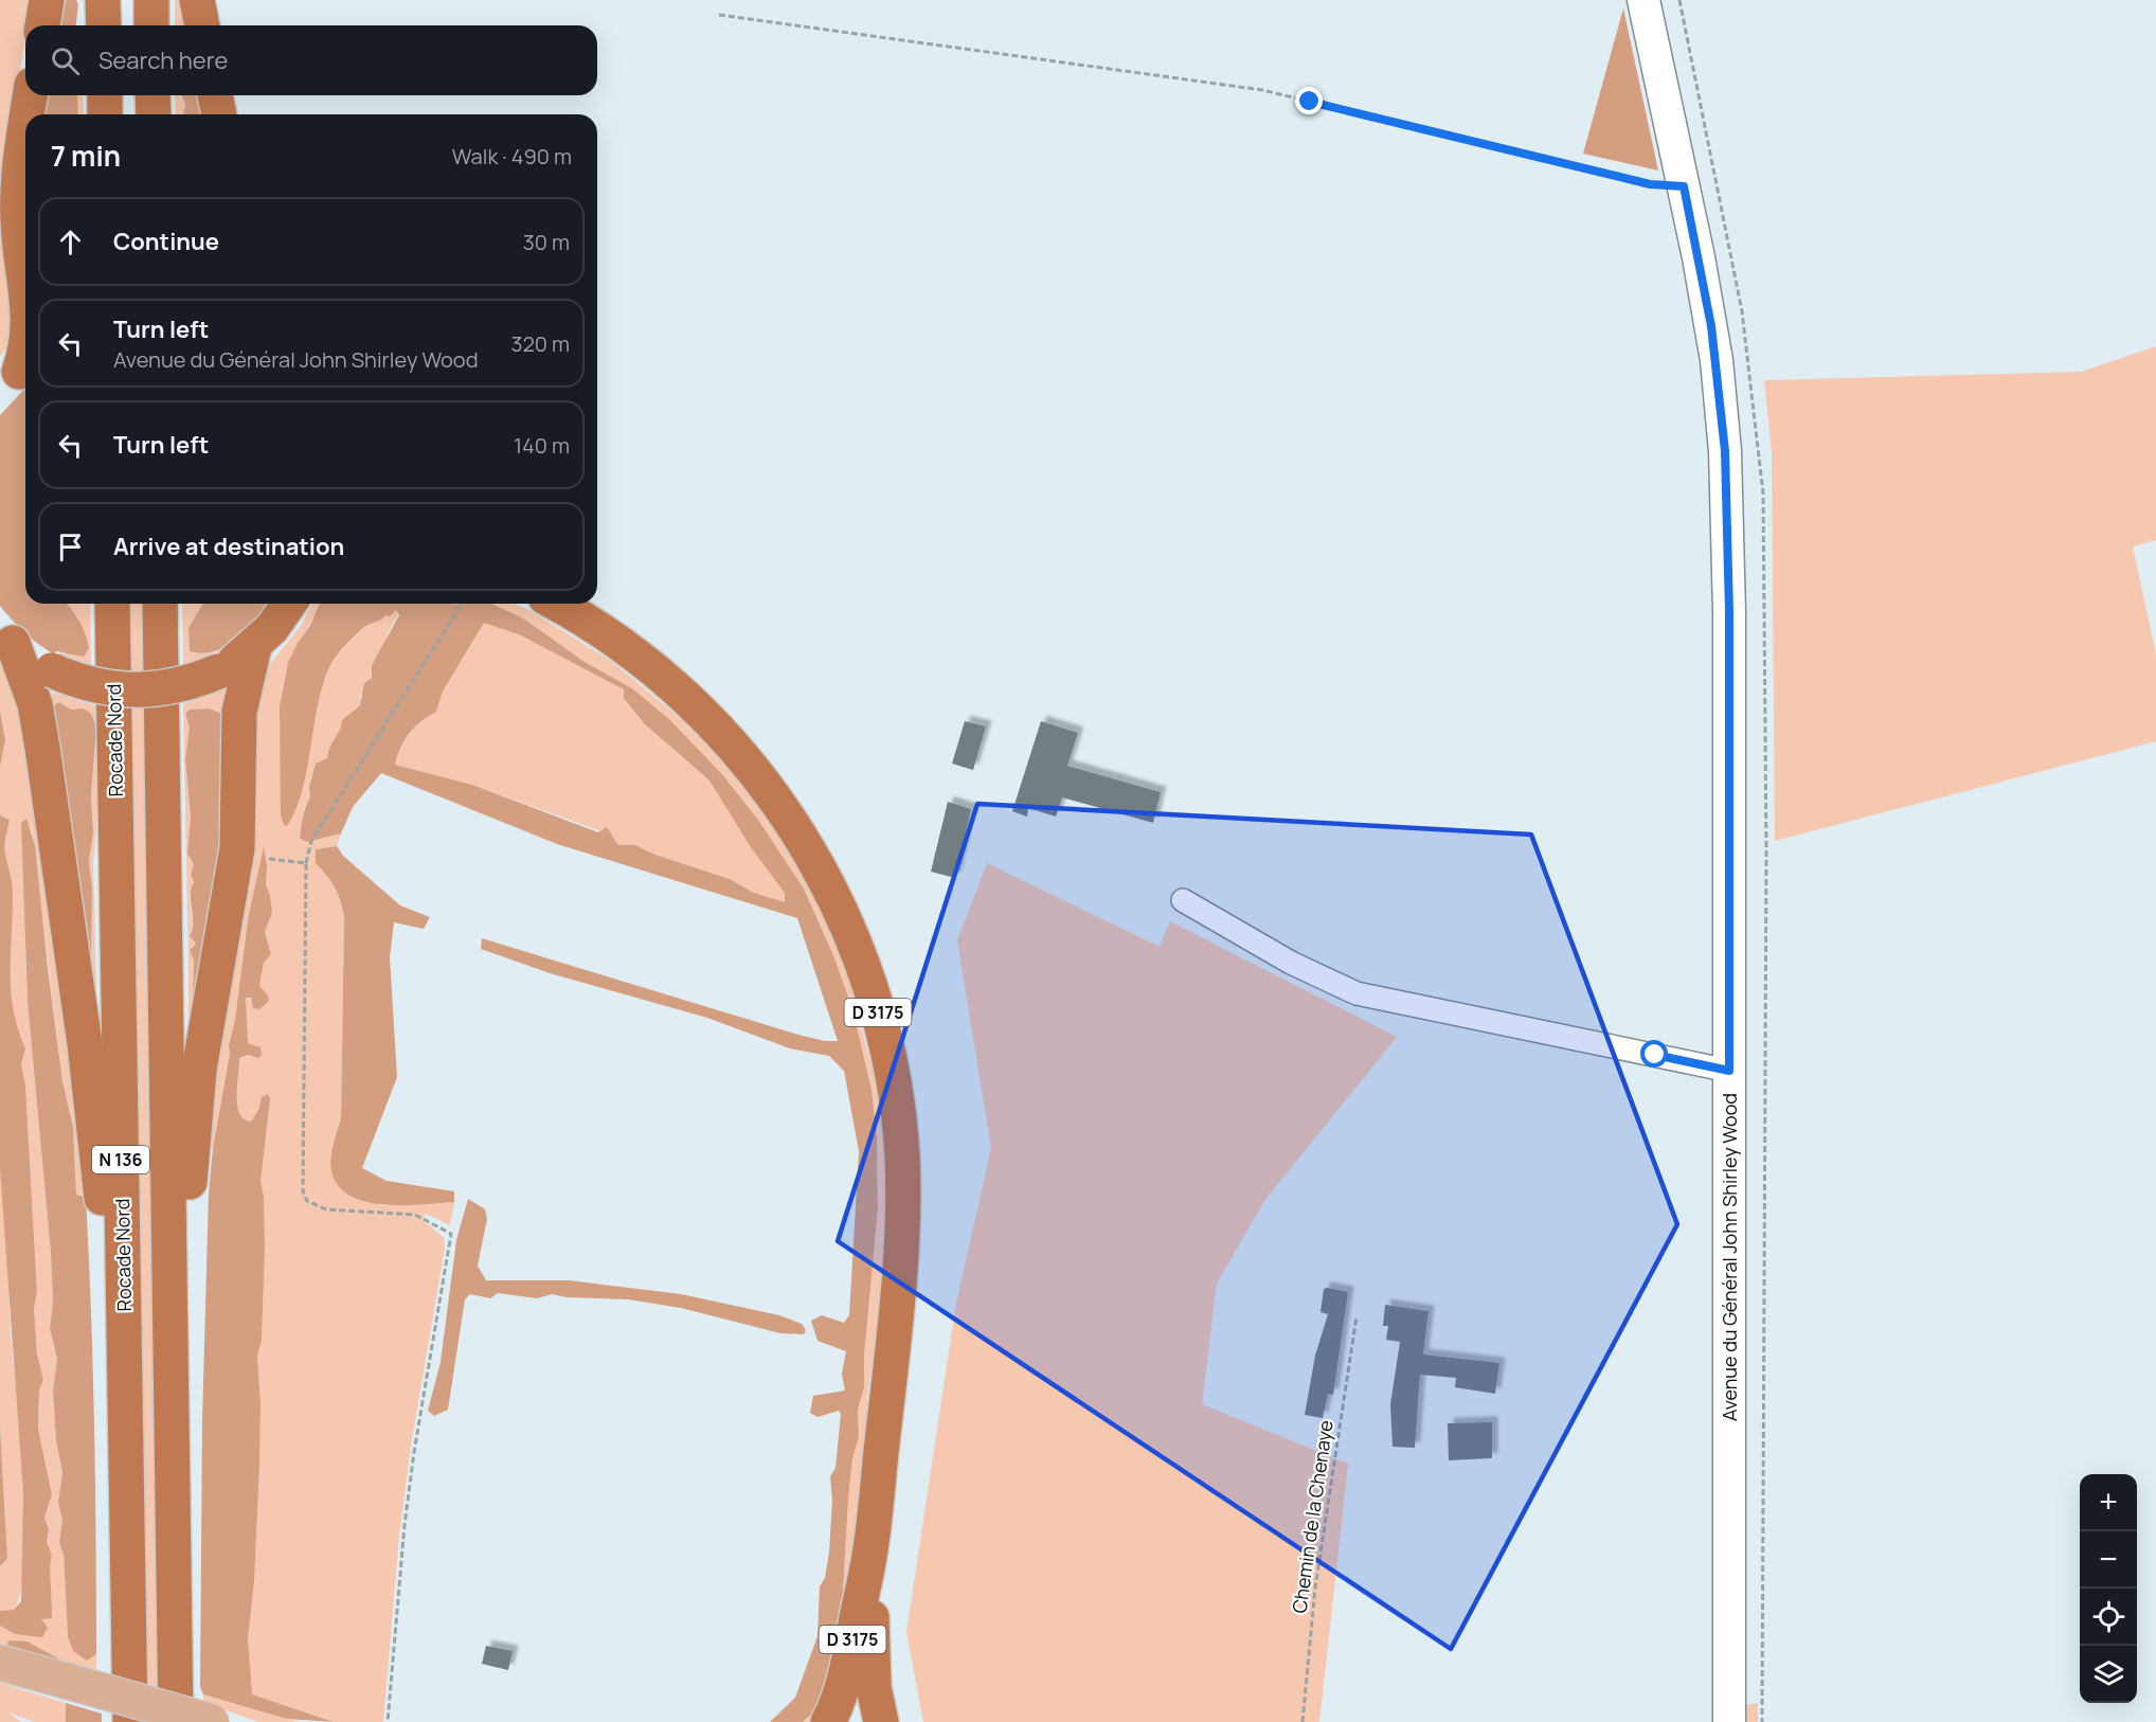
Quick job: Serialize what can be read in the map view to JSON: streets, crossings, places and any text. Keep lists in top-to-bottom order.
{
  "streets": {
    "highway": ["Rocade Nord", "D 3175", "N 136"],
    "street": ["Avenue du Général John Shirley Wood"],
    "path": ["Chemin de la Chenaye"]
  },
  "page": {
    "search": "Search here",
    "heading": ["7 min", "Walk · 490 m"],
    "list": [
      ["Continue", "30 m"],
      ["Turn left", "Avenue du Général John Shirley Wood", "320 m"],
      ["Turn left", "140 m"],
      "Arrive at destination"
    ],
    "map_buttons": ["+", "−"]
  }
}
